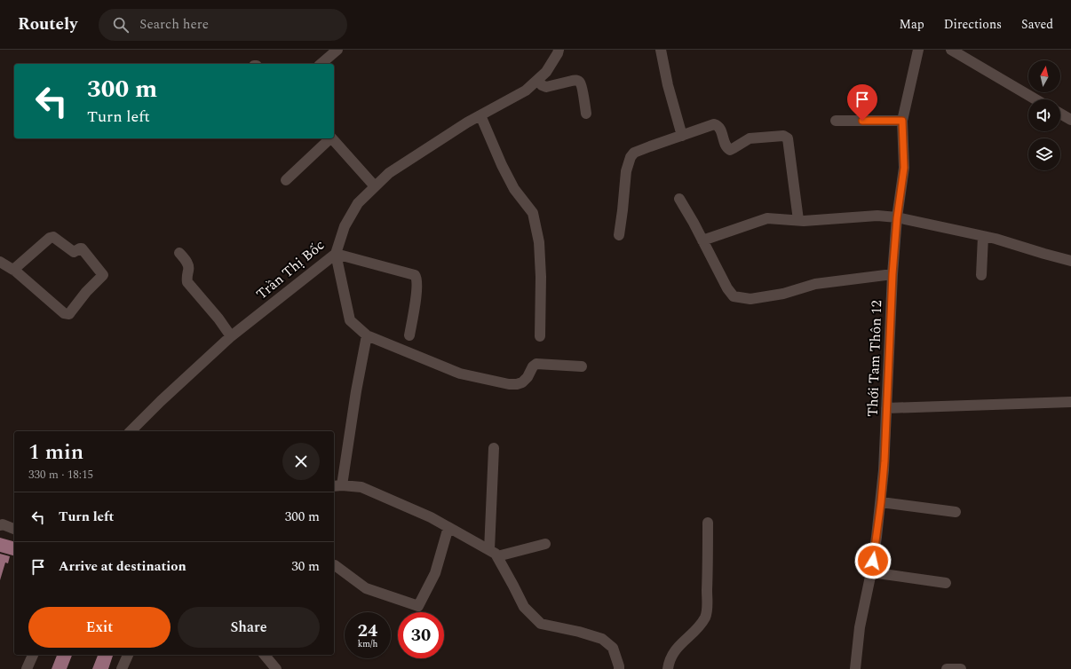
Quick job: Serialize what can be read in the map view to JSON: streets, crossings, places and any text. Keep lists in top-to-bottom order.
{
  "streets": {
    "street": ["Trần Thị Bốc", "Thới Tam Thôn 12"]
  },
  "north": "top",
  "page": {
    "header": "Routely",
    "search": "Search here",
    "nav": ["Map", "Directions", "Saved"],
    "turn": ["300 m", "Turn left"],
    "heading": ["1 min", "330 m · 18:15"],
    "list": [
      {
        "name": "Turn left",
        "value": "300 m"
      },
      {
        "name": "Arrive at destination",
        "value": "30 m"
      }
    ],
    "buttons": ["Exit", "Share"],
    "speed": "24 km/h",
    "limit": "30"
  }
}
